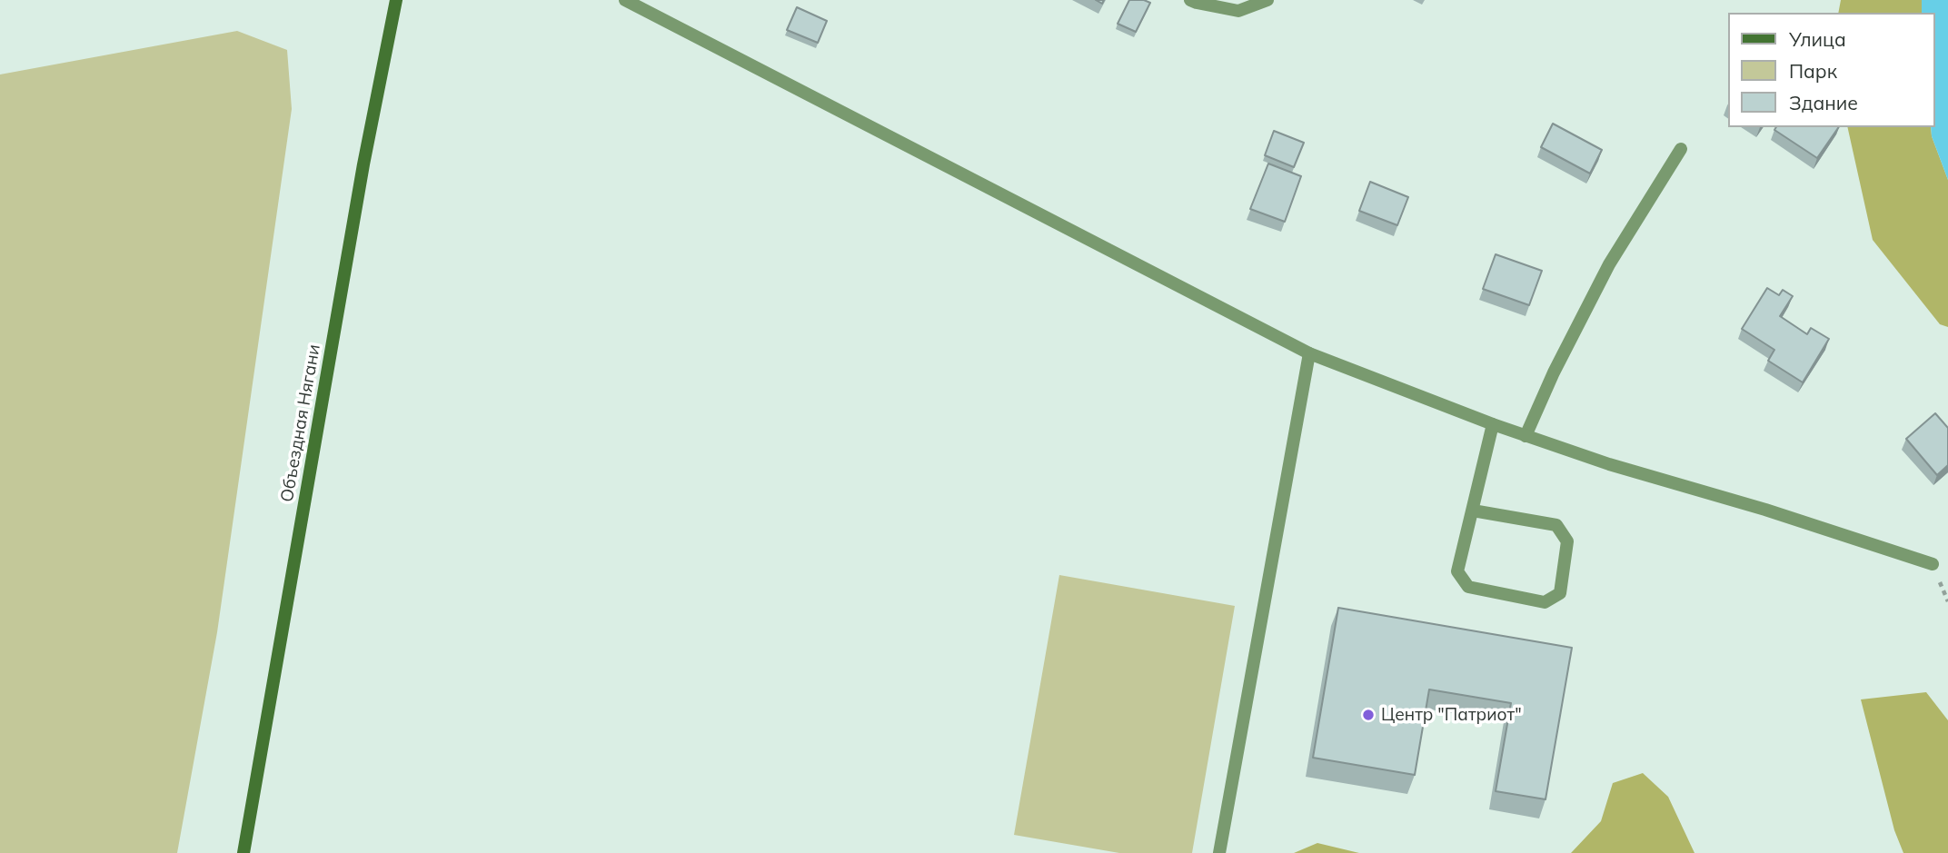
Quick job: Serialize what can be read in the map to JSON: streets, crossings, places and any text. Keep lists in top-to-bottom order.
{
  "streets": {
    "main road": ["Объездная Нягани"]
  },
  "places": ["Центр \"Патриот\""],
  "legend": ["Улица", "Парк", "Здание"]
}
